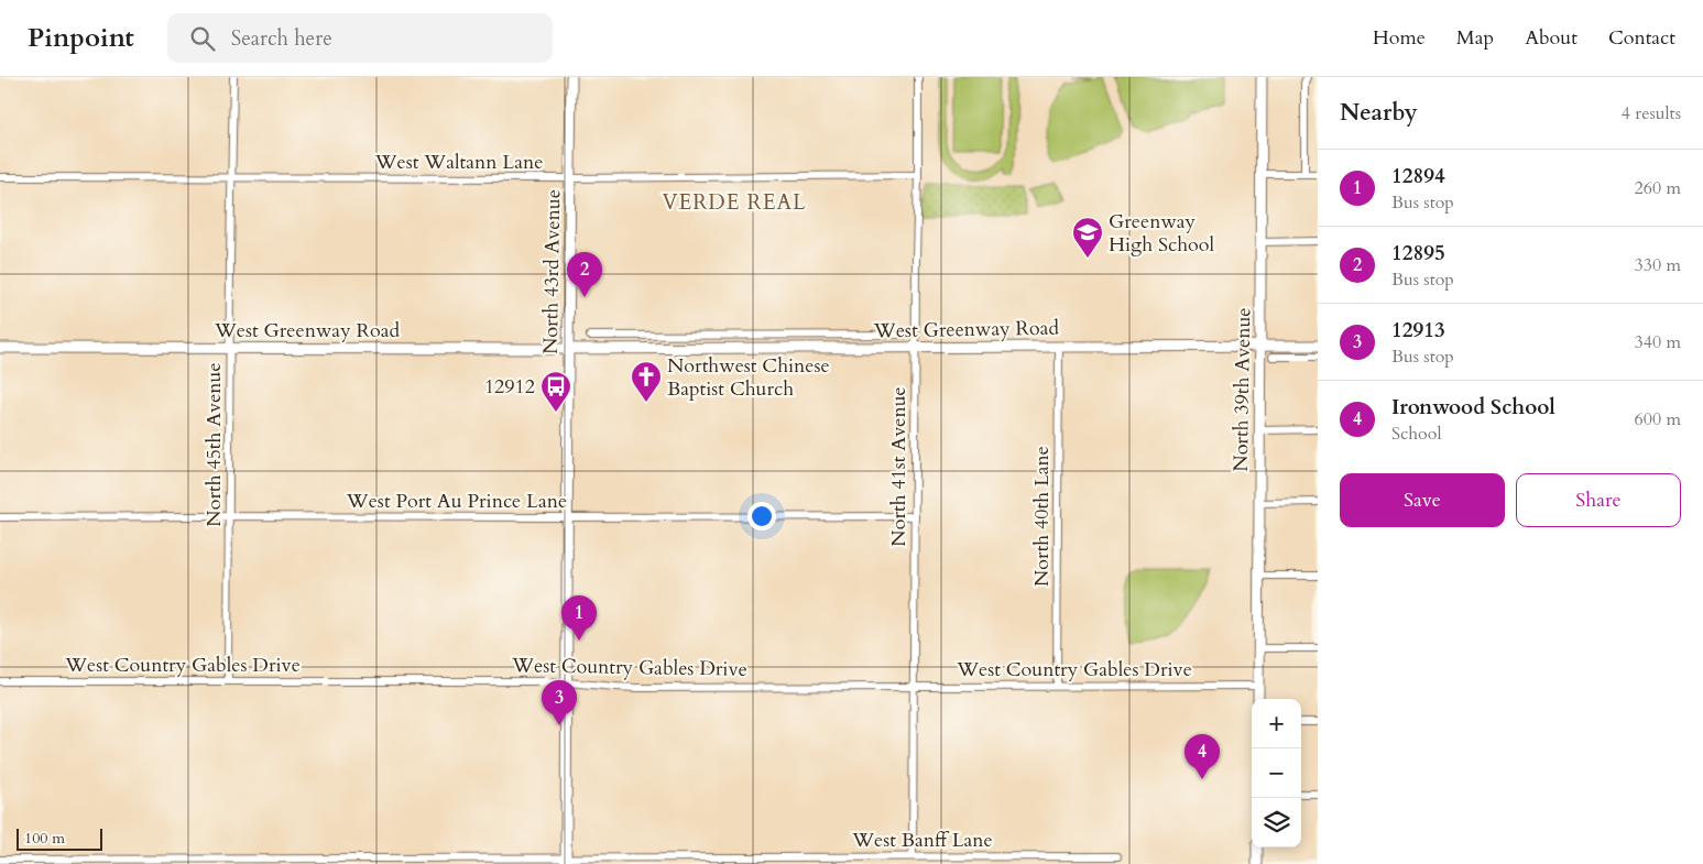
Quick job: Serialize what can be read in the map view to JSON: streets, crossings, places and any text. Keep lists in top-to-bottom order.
{
  "streets": {
    "main road": ["North 43rd Avenue", "West Greenway Road", "North 39th Avenue"],
    "street": [
      "West Waltann Lane",
      "North 45th Avenue",
      "North 41st Avenue",
      "West Port Au Prince Lane",
      "North 40th Lane",
      "West Country Gables Drive",
      "West Banff Lane"
    ]
  },
  "crossings": [
    ["West Waltann Lane", "North 43rd Avenue"],
    ["West Waltann Lane", "North 45th Avenue"],
    ["West Waltann Lane", "North 41st Avenue"],
    ["North 43rd Avenue", "West Greenway Road"],
    ["North 43rd Avenue", "West Port Au Prince Lane"],
    ["North 43rd Avenue", "West Country Gables Drive"],
    ["North 43rd Avenue", "West Banff Lane"],
    ["West Greenway Road", "North 39th Avenue"],
    ["West Greenway Road", "North 45th Avenue"],
    ["West Greenway Road", "North 41st Avenue"],
    ["West Greenway Road", "North 40th Lane"],
    ["North 39th Avenue", "West Country Gables Drive"],
    ["North 45th Avenue", "West Port Au Prince Lane"],
    ["North 45th Avenue", "West Country Gables Drive"],
    ["North 41st Avenue", "West Port Au Prince Lane"],
    ["North 41st Avenue", "West Country Gables Drive"],
    ["North 41st Avenue", "West Banff Lane"],
    ["North 40th Lane", "West Country Gables Drive"]
  ],
  "districts": ["VERDE REAL"],
  "places": {
    "school or university": ["Greenway High School"],
    "church": ["Northwest Chinese Baptist Church"],
    "bus stop": ["12912"]
  },
  "scale_bar": "100 m",
  "page": {
    "header": "Pinpoint",
    "search": "Search here",
    "nav": [
      "Home",
      "Map",
      "About",
      "Contact"
    ],
    "heading": ["Nearby", "4 results"],
    "list": [
      {
        "mark": "1",
        "name": "12894",
        "note": "Bus stop",
        "value": "260 m"
      },
      {
        "mark": "2",
        "name": "12895",
        "note": "Bus stop",
        "value": "330 m"
      },
      {
        "mark": "3",
        "name": "12913",
        "note": "Bus stop",
        "value": "340 m"
      },
      {
        "mark": "4",
        "name": "Ironwood School",
        "note": "School",
        "value": "600 m"
      }
    ],
    "pins": [
      "2",
      "1",
      "3",
      "4"
    ],
    "buttons": ["Save", "Share"],
    "map_buttons": ["+", "−"],
    "scale": "100 m"
  }
}
